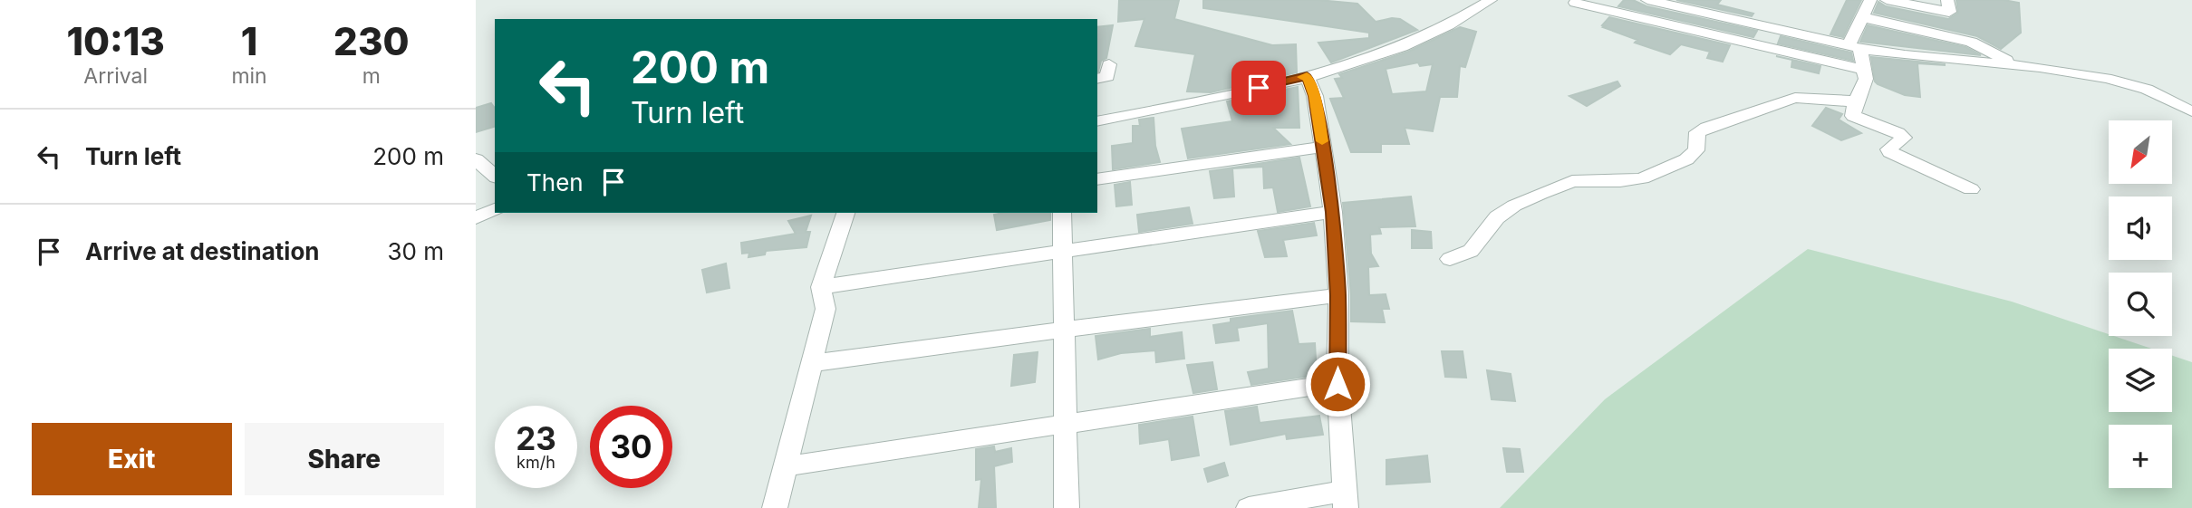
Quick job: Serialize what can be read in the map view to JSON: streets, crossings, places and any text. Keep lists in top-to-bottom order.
{
  "north": "bottom left",
  "page": {
    "eta": [
      "10:13",
      "Arrival",
      "1",
      "min",
      "230",
      "m"
    ],
    "turn": ["200 m", "Turn left"],
    "list": [
      {
        "name": "Turn left",
        "value": "200 m"
      },
      {
        "name": "Arrive at destination",
        "value": "30 m"
      }
    ],
    "map_buttons": "+",
    "then": "Then",
    "speed": "23 km/h",
    "limit": "30",
    "buttons": ["Exit", "Share"]
  }
}
